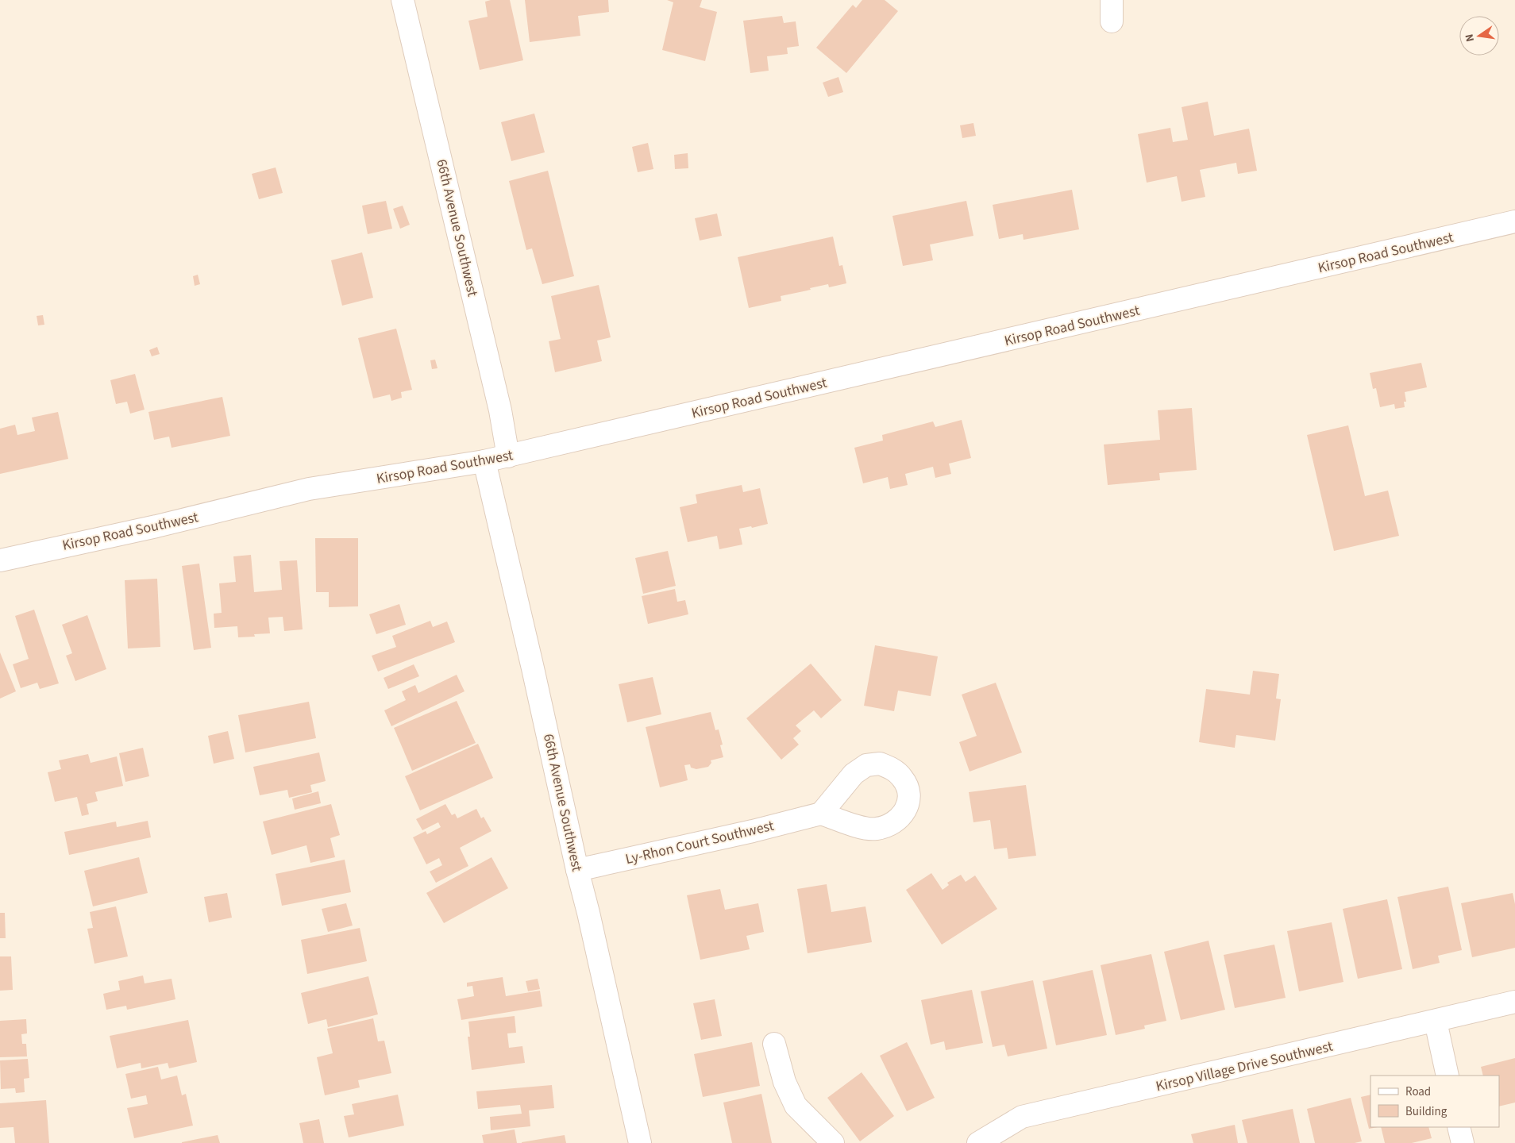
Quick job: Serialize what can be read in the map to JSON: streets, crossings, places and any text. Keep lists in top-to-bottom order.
{
  "streets": {
    "street": [
      "66th Avenue Southwest",
      "Kirsop Road Southwest",
      "Ly-Rhon Court Southwest",
      "Kirsop Village Drive Southwest"
    ]
  },
  "crossings": [
    ["66th Avenue Southwest", "Kirsop Road Southwest"],
    ["66th Avenue Southwest", "Ly-Rhon Court Southwest"]
  ],
  "legend": ["Road", "Building"],
  "north": "left"
}
